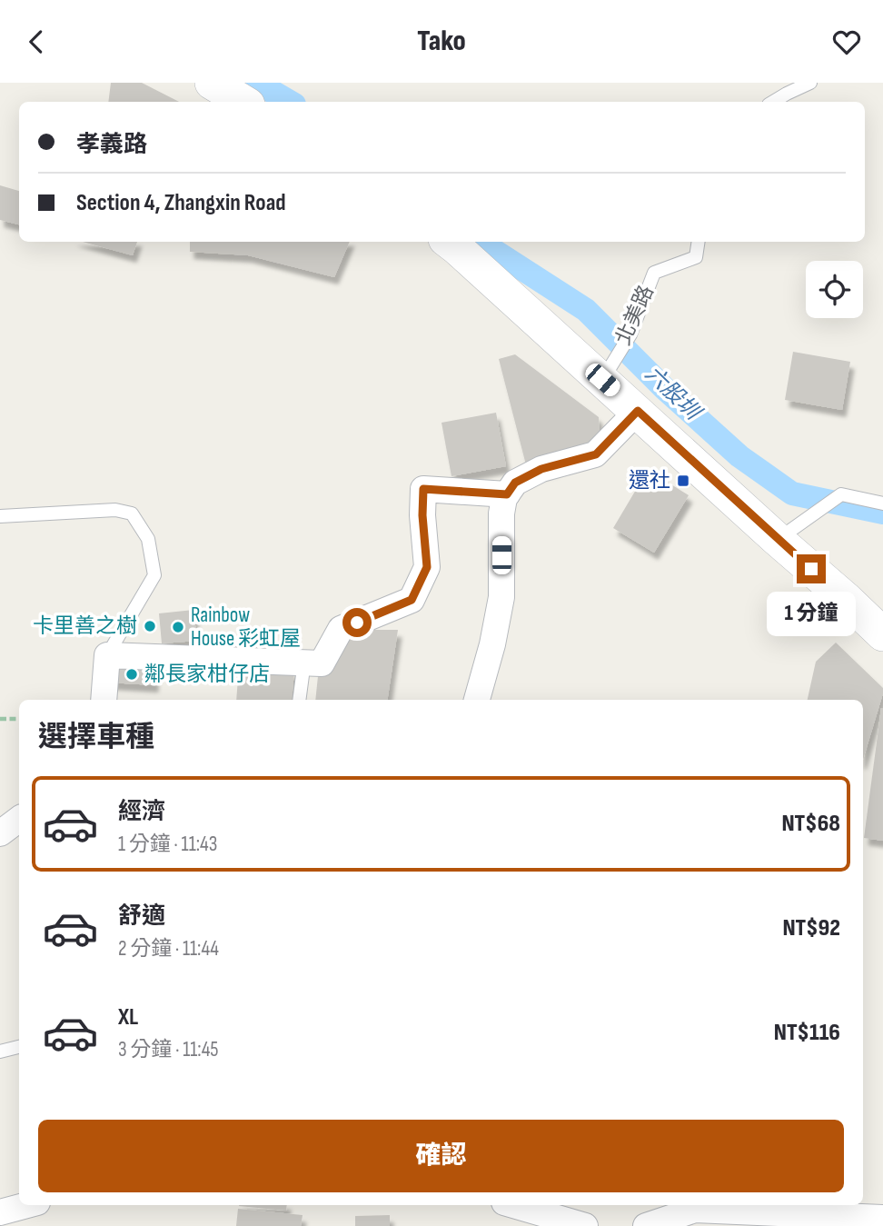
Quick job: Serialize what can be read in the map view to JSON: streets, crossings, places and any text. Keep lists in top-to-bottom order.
{
  "streets": {
    "lane": ["北美路"]
  },
  "water": ["六股圳"],
  "places": {
    "transit": ["還社"],
    "other": ["卡里善之樹", "Rainbow House 彩虹屋", "鄰長家柑仔店"]
  },
  "page": {
    "header": "Tako",
    "banner": ["孝義路", "Section 4, Zhangxin Road"],
    "bubble": "1 分鐘",
    "heading": "選擇車種",
    "list": [
      {
        "name": "經濟",
        "note": "1 分鐘 · 11:43",
        "value": "NT$68"
      },
      {
        "name": "舒適",
        "note": "2 分鐘 · 11:44",
        "value": "NT$92"
      },
      {
        "name": "XL",
        "note": "3 分鐘 · 11:45",
        "value": "NT$116"
      }
    ],
    "buttons": "確認"
  }
}
